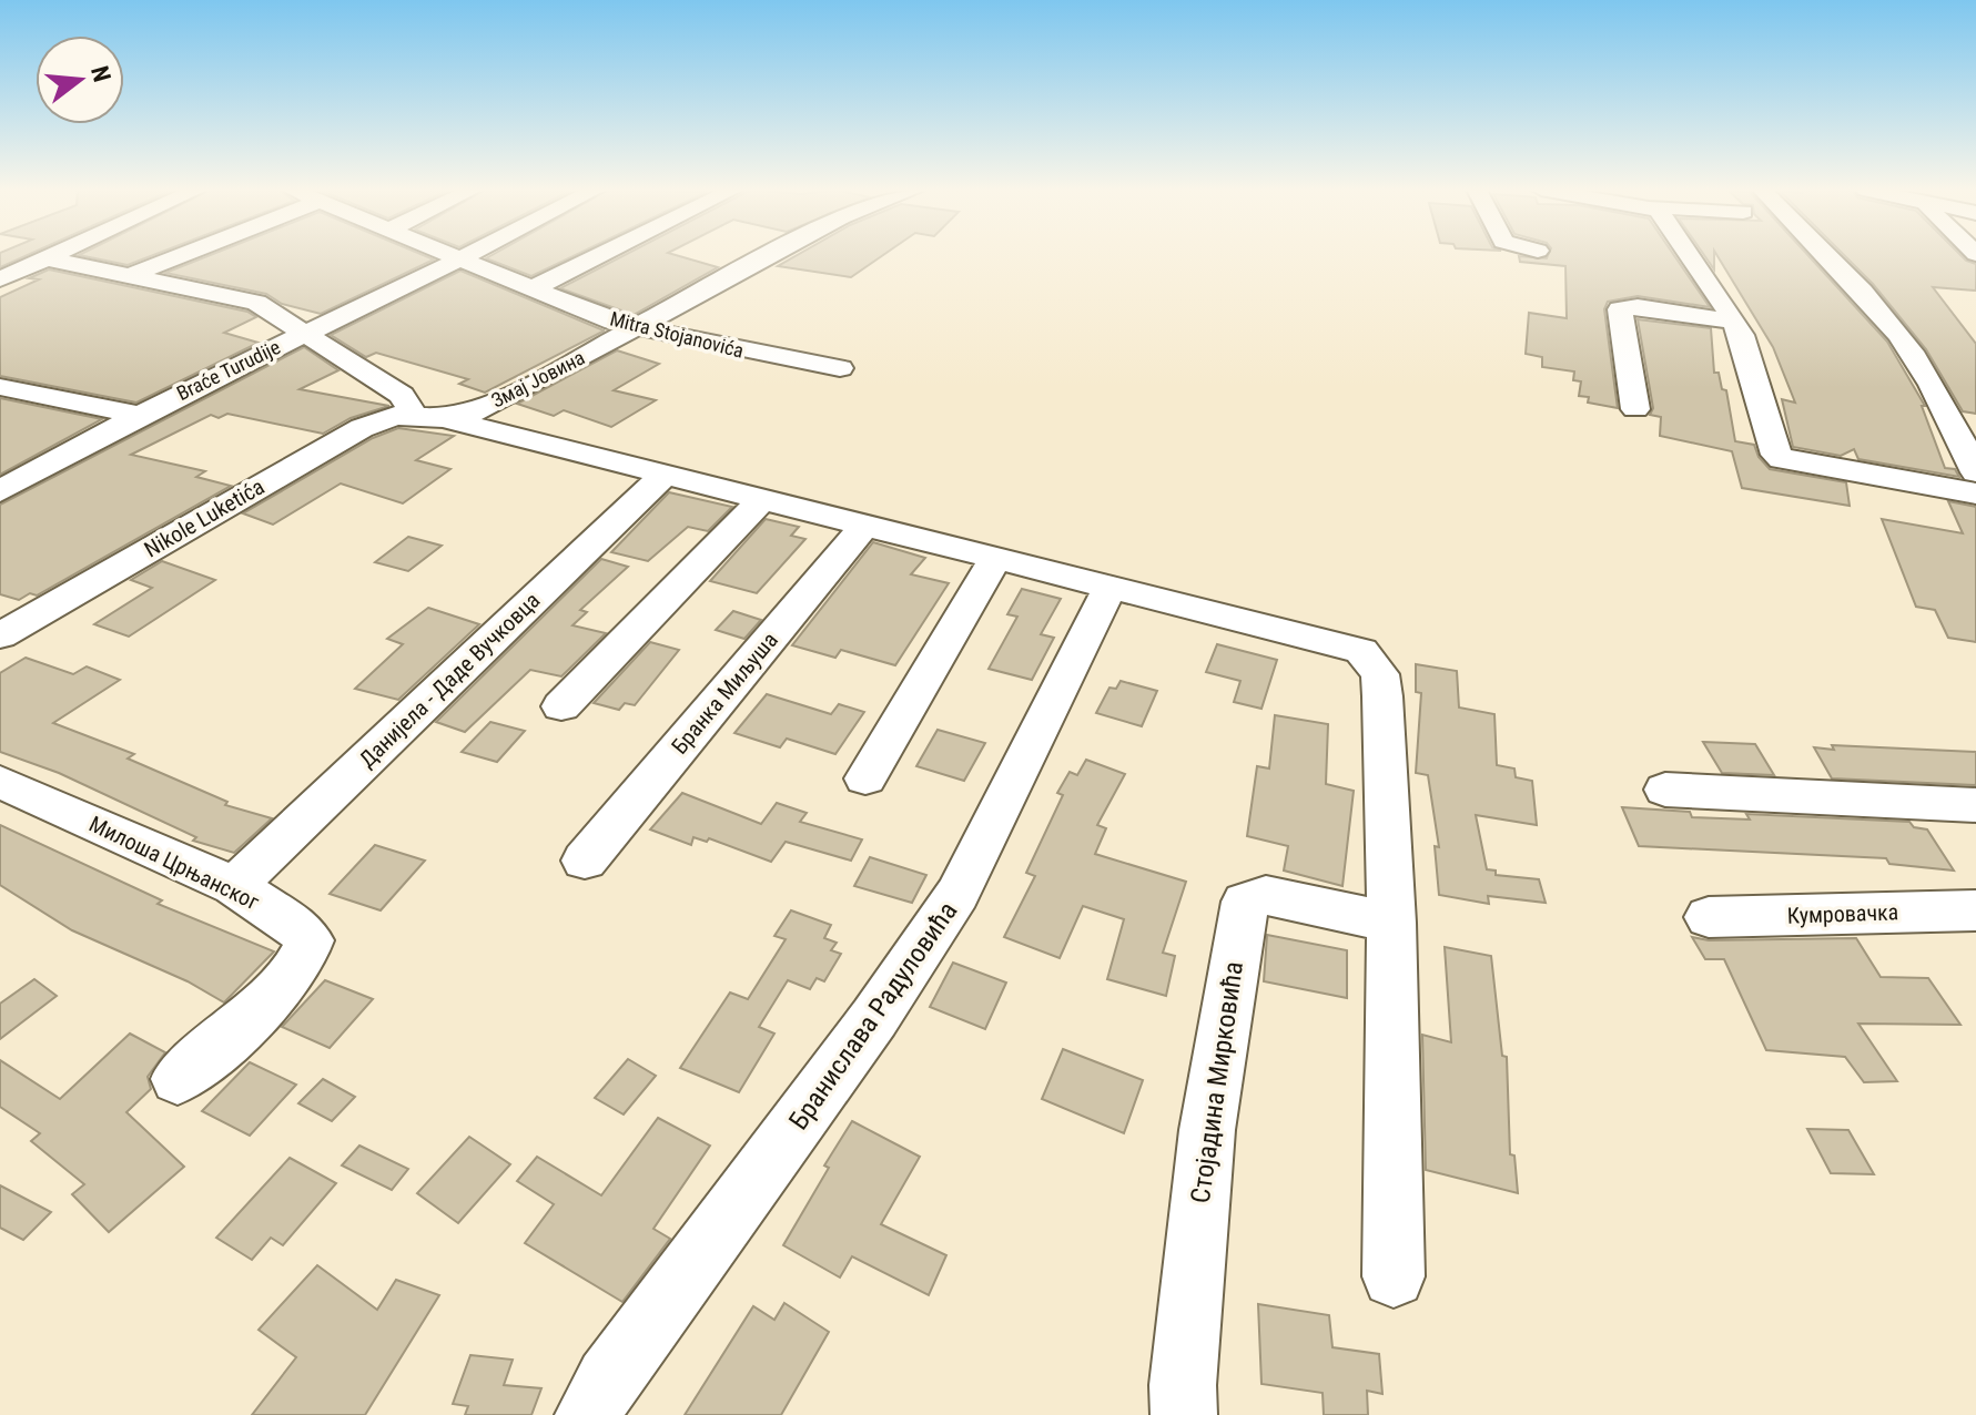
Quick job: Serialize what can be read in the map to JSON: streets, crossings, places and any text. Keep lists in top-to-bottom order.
{
  "streets": {
    "street": [
      "Mitra Stojanovića",
      "Braće Turudije",
      "Змај Јовина",
      "Nikole Luketića",
      "Данијела - Даде Вучковца",
      "Бранка Миљуша",
      "Милоша Црњанског",
      "Кумровачка",
      "Бранислава Радуловића",
      "Стојадина Мирковића"
    ]
  },
  "crossings": [
    ["Mitra Stojanovića", "Braće Turudije"],
    ["Mitra Stojanovića", "Змај Јовина"],
    ["Змај Јовина", "Nikole Luketića"],
    ["Данијела - Даде Вучковца", "Милоша Црњанског"]
  ],
  "north": "right"
}
